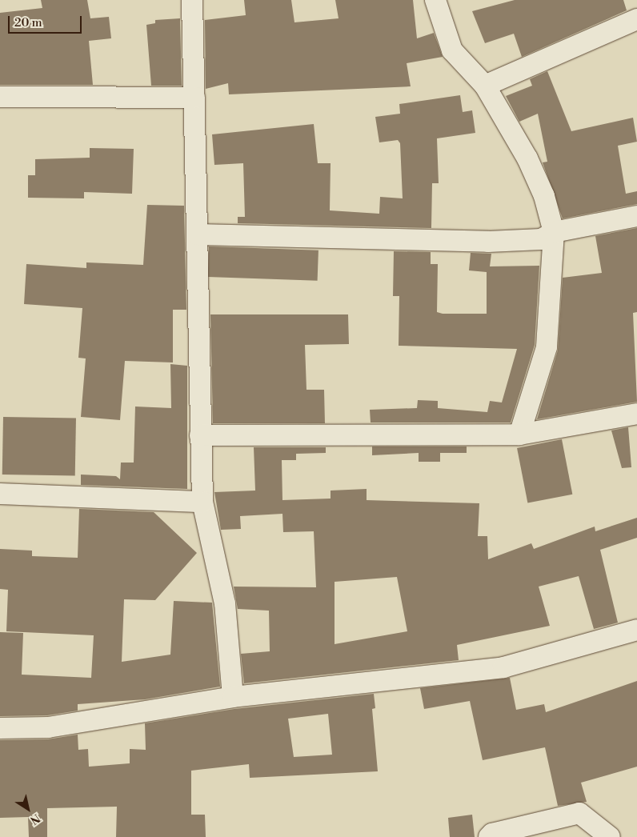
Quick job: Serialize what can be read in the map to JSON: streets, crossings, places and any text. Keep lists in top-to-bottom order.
{
  "scale_bar": "20 m",
  "north": "bottom right"
}
